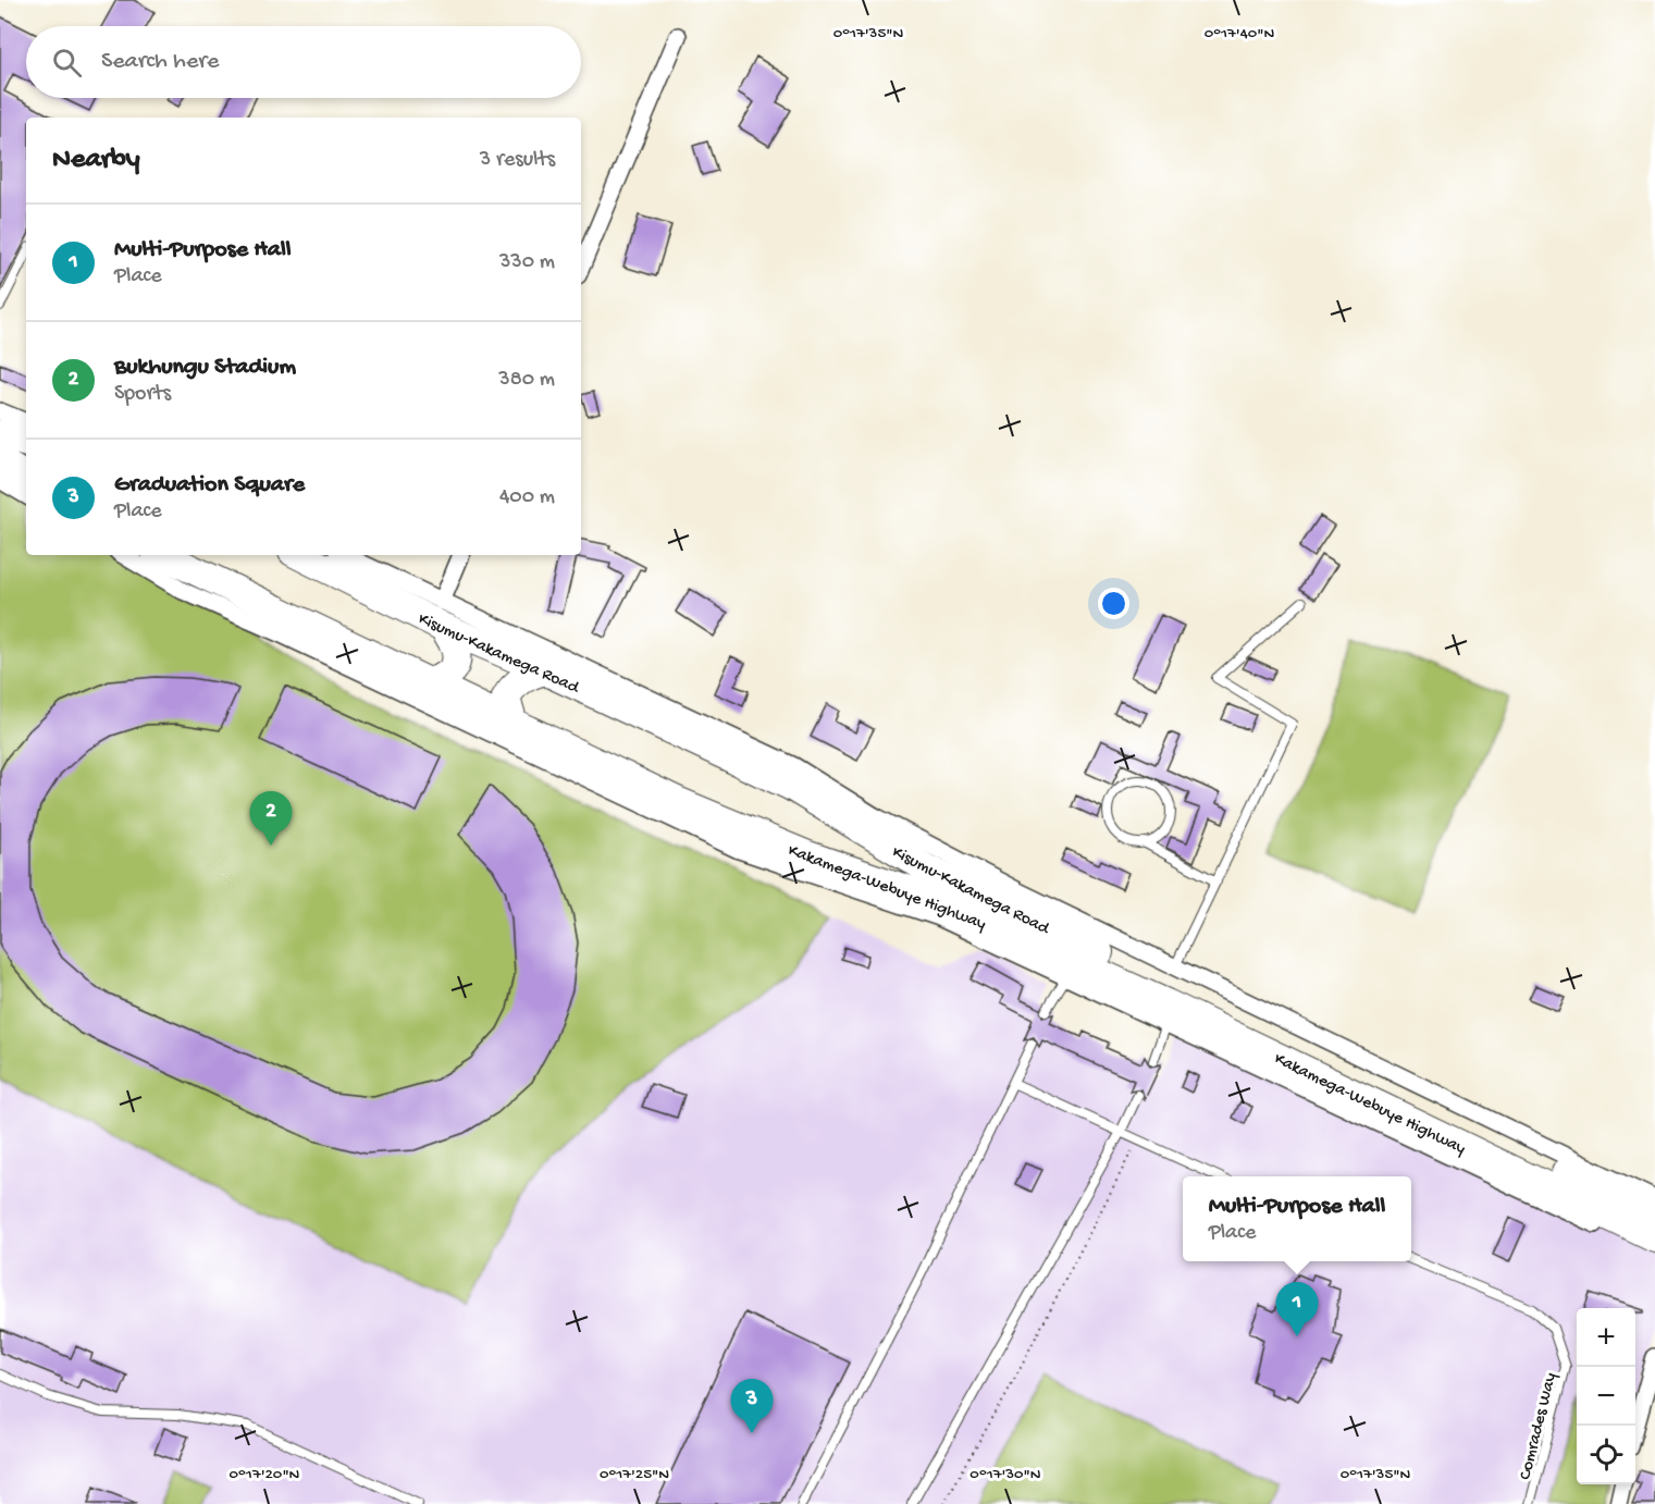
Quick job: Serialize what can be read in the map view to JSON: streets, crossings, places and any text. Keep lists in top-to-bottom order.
{
  "streets": {
    "highway": ["Kisumu-Kakamega Road", "Kakamega-Webuye Highway"],
    "lane": ["Comrades Way"]
  },
  "page": {
    "search": "Search here",
    "heading": ["Nearby", "3 results"],
    "list": [
      {
        "mark": "1",
        "name": "Multi-Purpose Hall",
        "note": "Place",
        "value": "330 m"
      },
      {
        "mark": "2",
        "name": "Bukhungu Stadium",
        "note": "Sports",
        "value": "380 m"
      },
      {
        "mark": "3",
        "name": "Graduation Square",
        "note": "Place",
        "value": "400 m"
      }
    ],
    "pins": ["2", "1", "3"],
    "popup": ["Multi-Purpose Hall", "Place"],
    "map_buttons": ["+", "−"]
  },
  "coordinates": [
    "0°17'40\"N",
    "0°17'35\"N",
    "0°17'20\"N",
    "0°17'25\"N",
    "0°17'30\"N"
  ]
}
